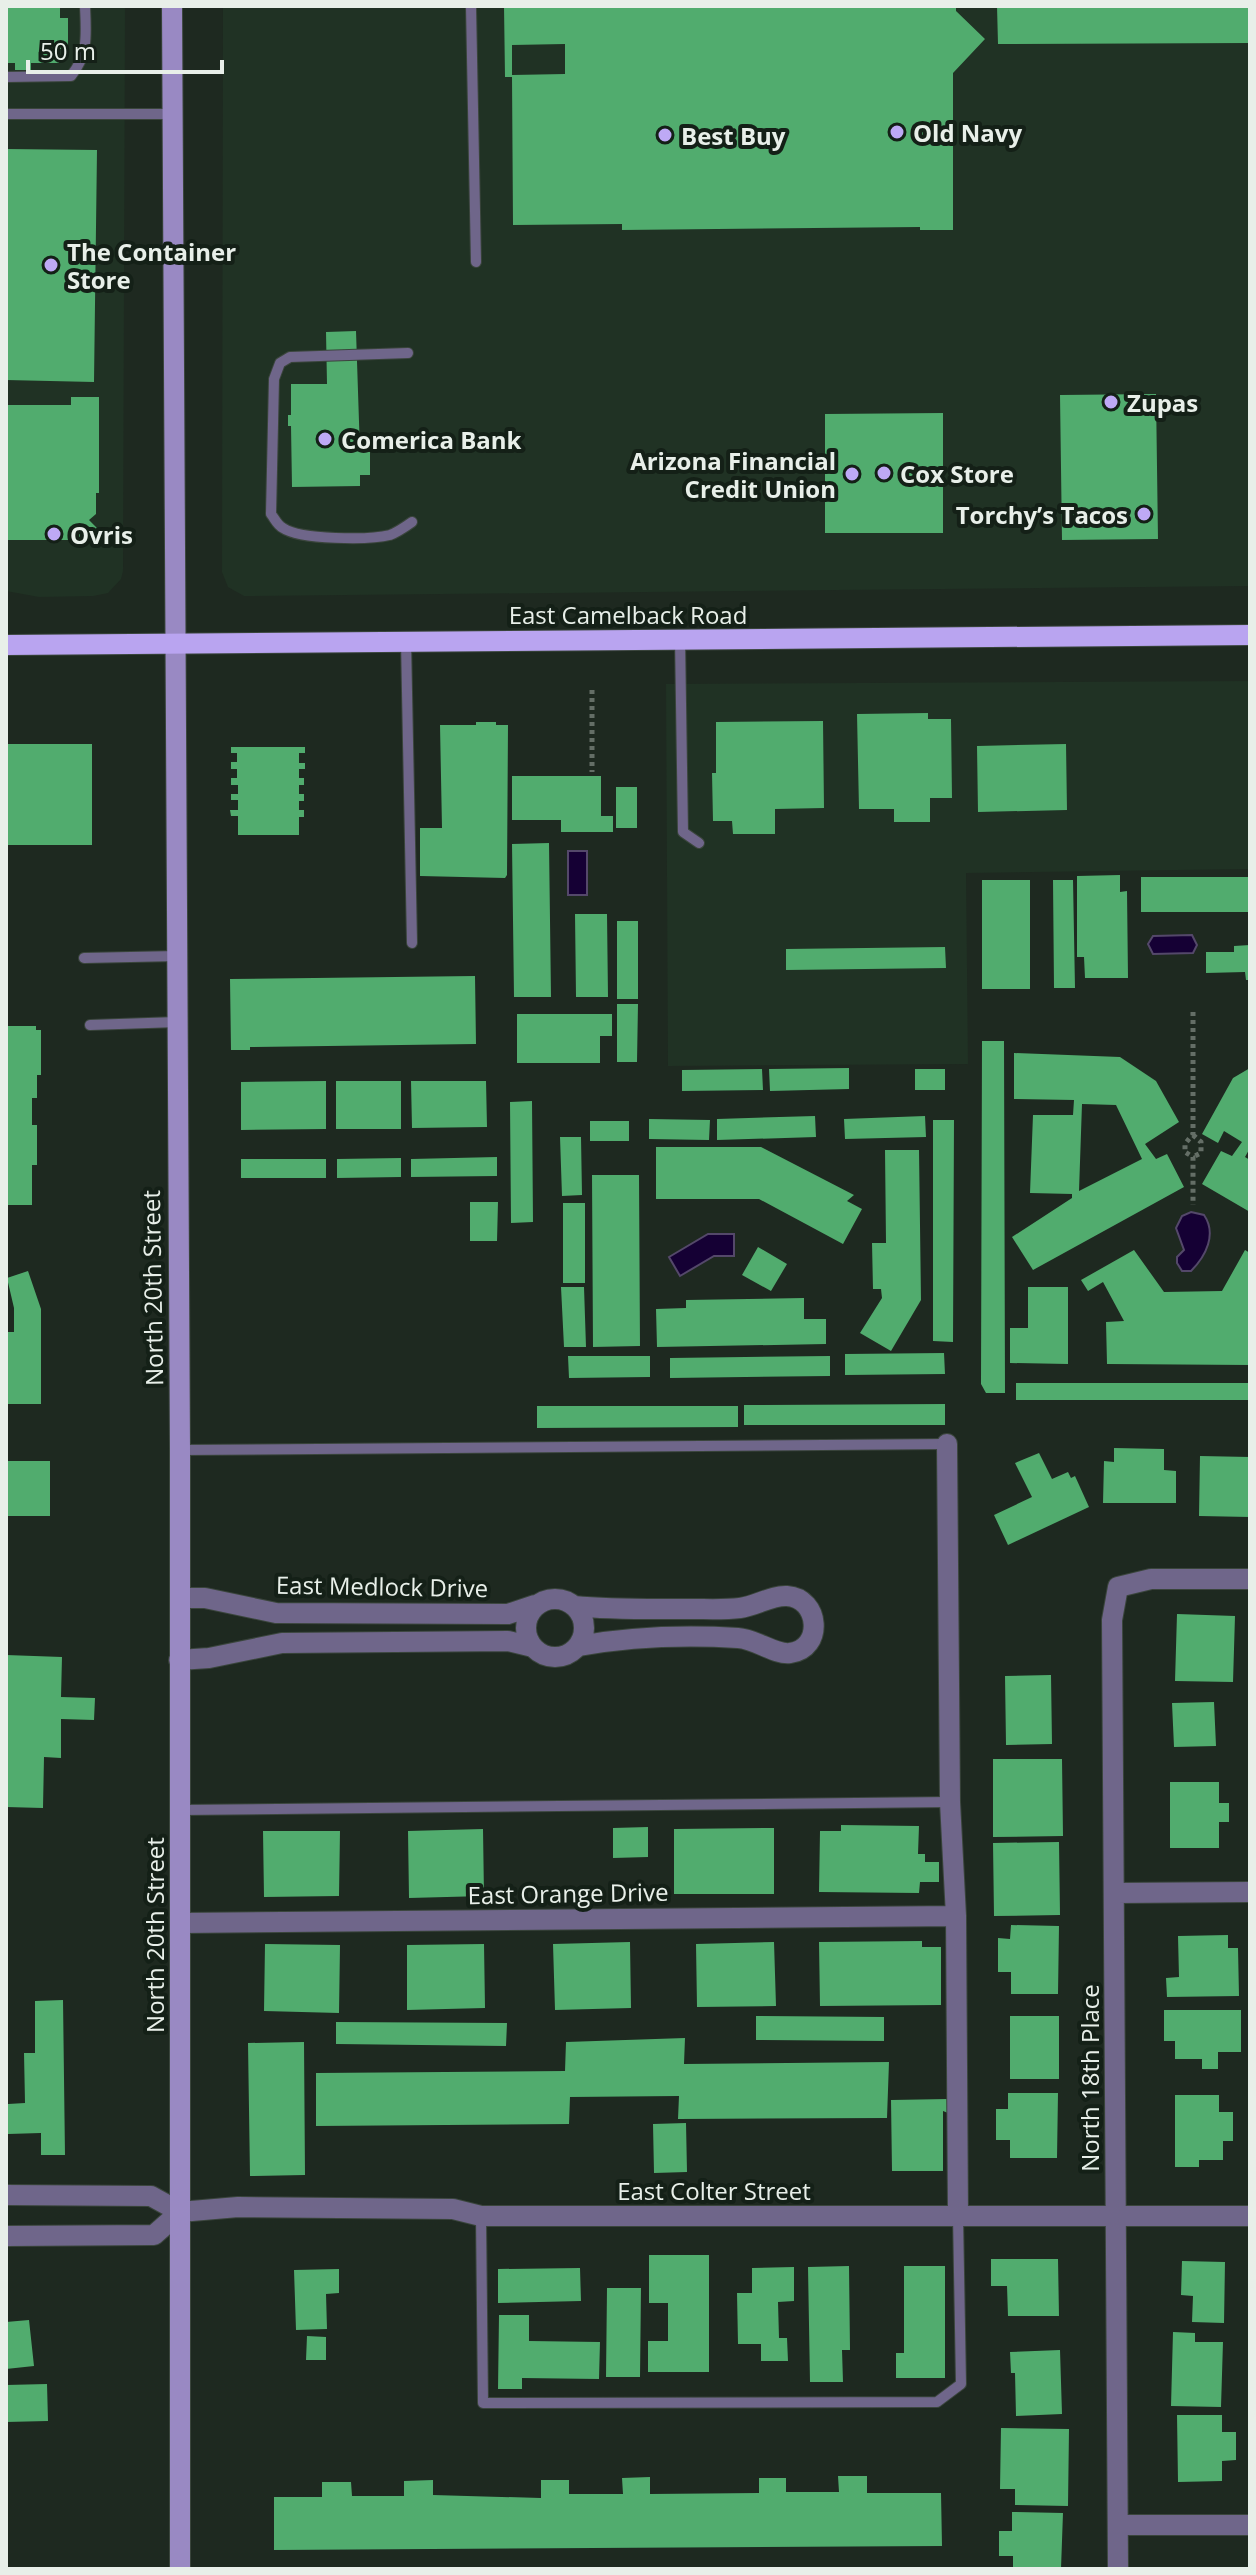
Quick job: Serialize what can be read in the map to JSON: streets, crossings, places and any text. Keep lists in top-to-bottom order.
{
  "streets": {
    "main road": ["East Camelback Road"],
    "street": [
      "North 20th Street",
      "East Medlock Drive",
      "East Orange Drive",
      "North 18th Place",
      "East Colter Street"
    ]
  },
  "crossings": [
    ["East Camelback Road", "North 20th Street"],
    ["North 20th Street", "East Medlock Drive"],
    ["North 20th Street", "East Orange Drive"],
    ["North 20th Street", "East Colter Street"],
    ["North 18th Place", "East Colter Street"]
  ],
  "places": [
    "Old Navy",
    "Best Buy",
    "The Container Store",
    "Zupas",
    "Comerica Bank",
    "Cox Store",
    "Arizona Financial Credit Union",
    "Torchy’s Tacos",
    "Ovris"
  ],
  "scale_bar": "50 m"
}
